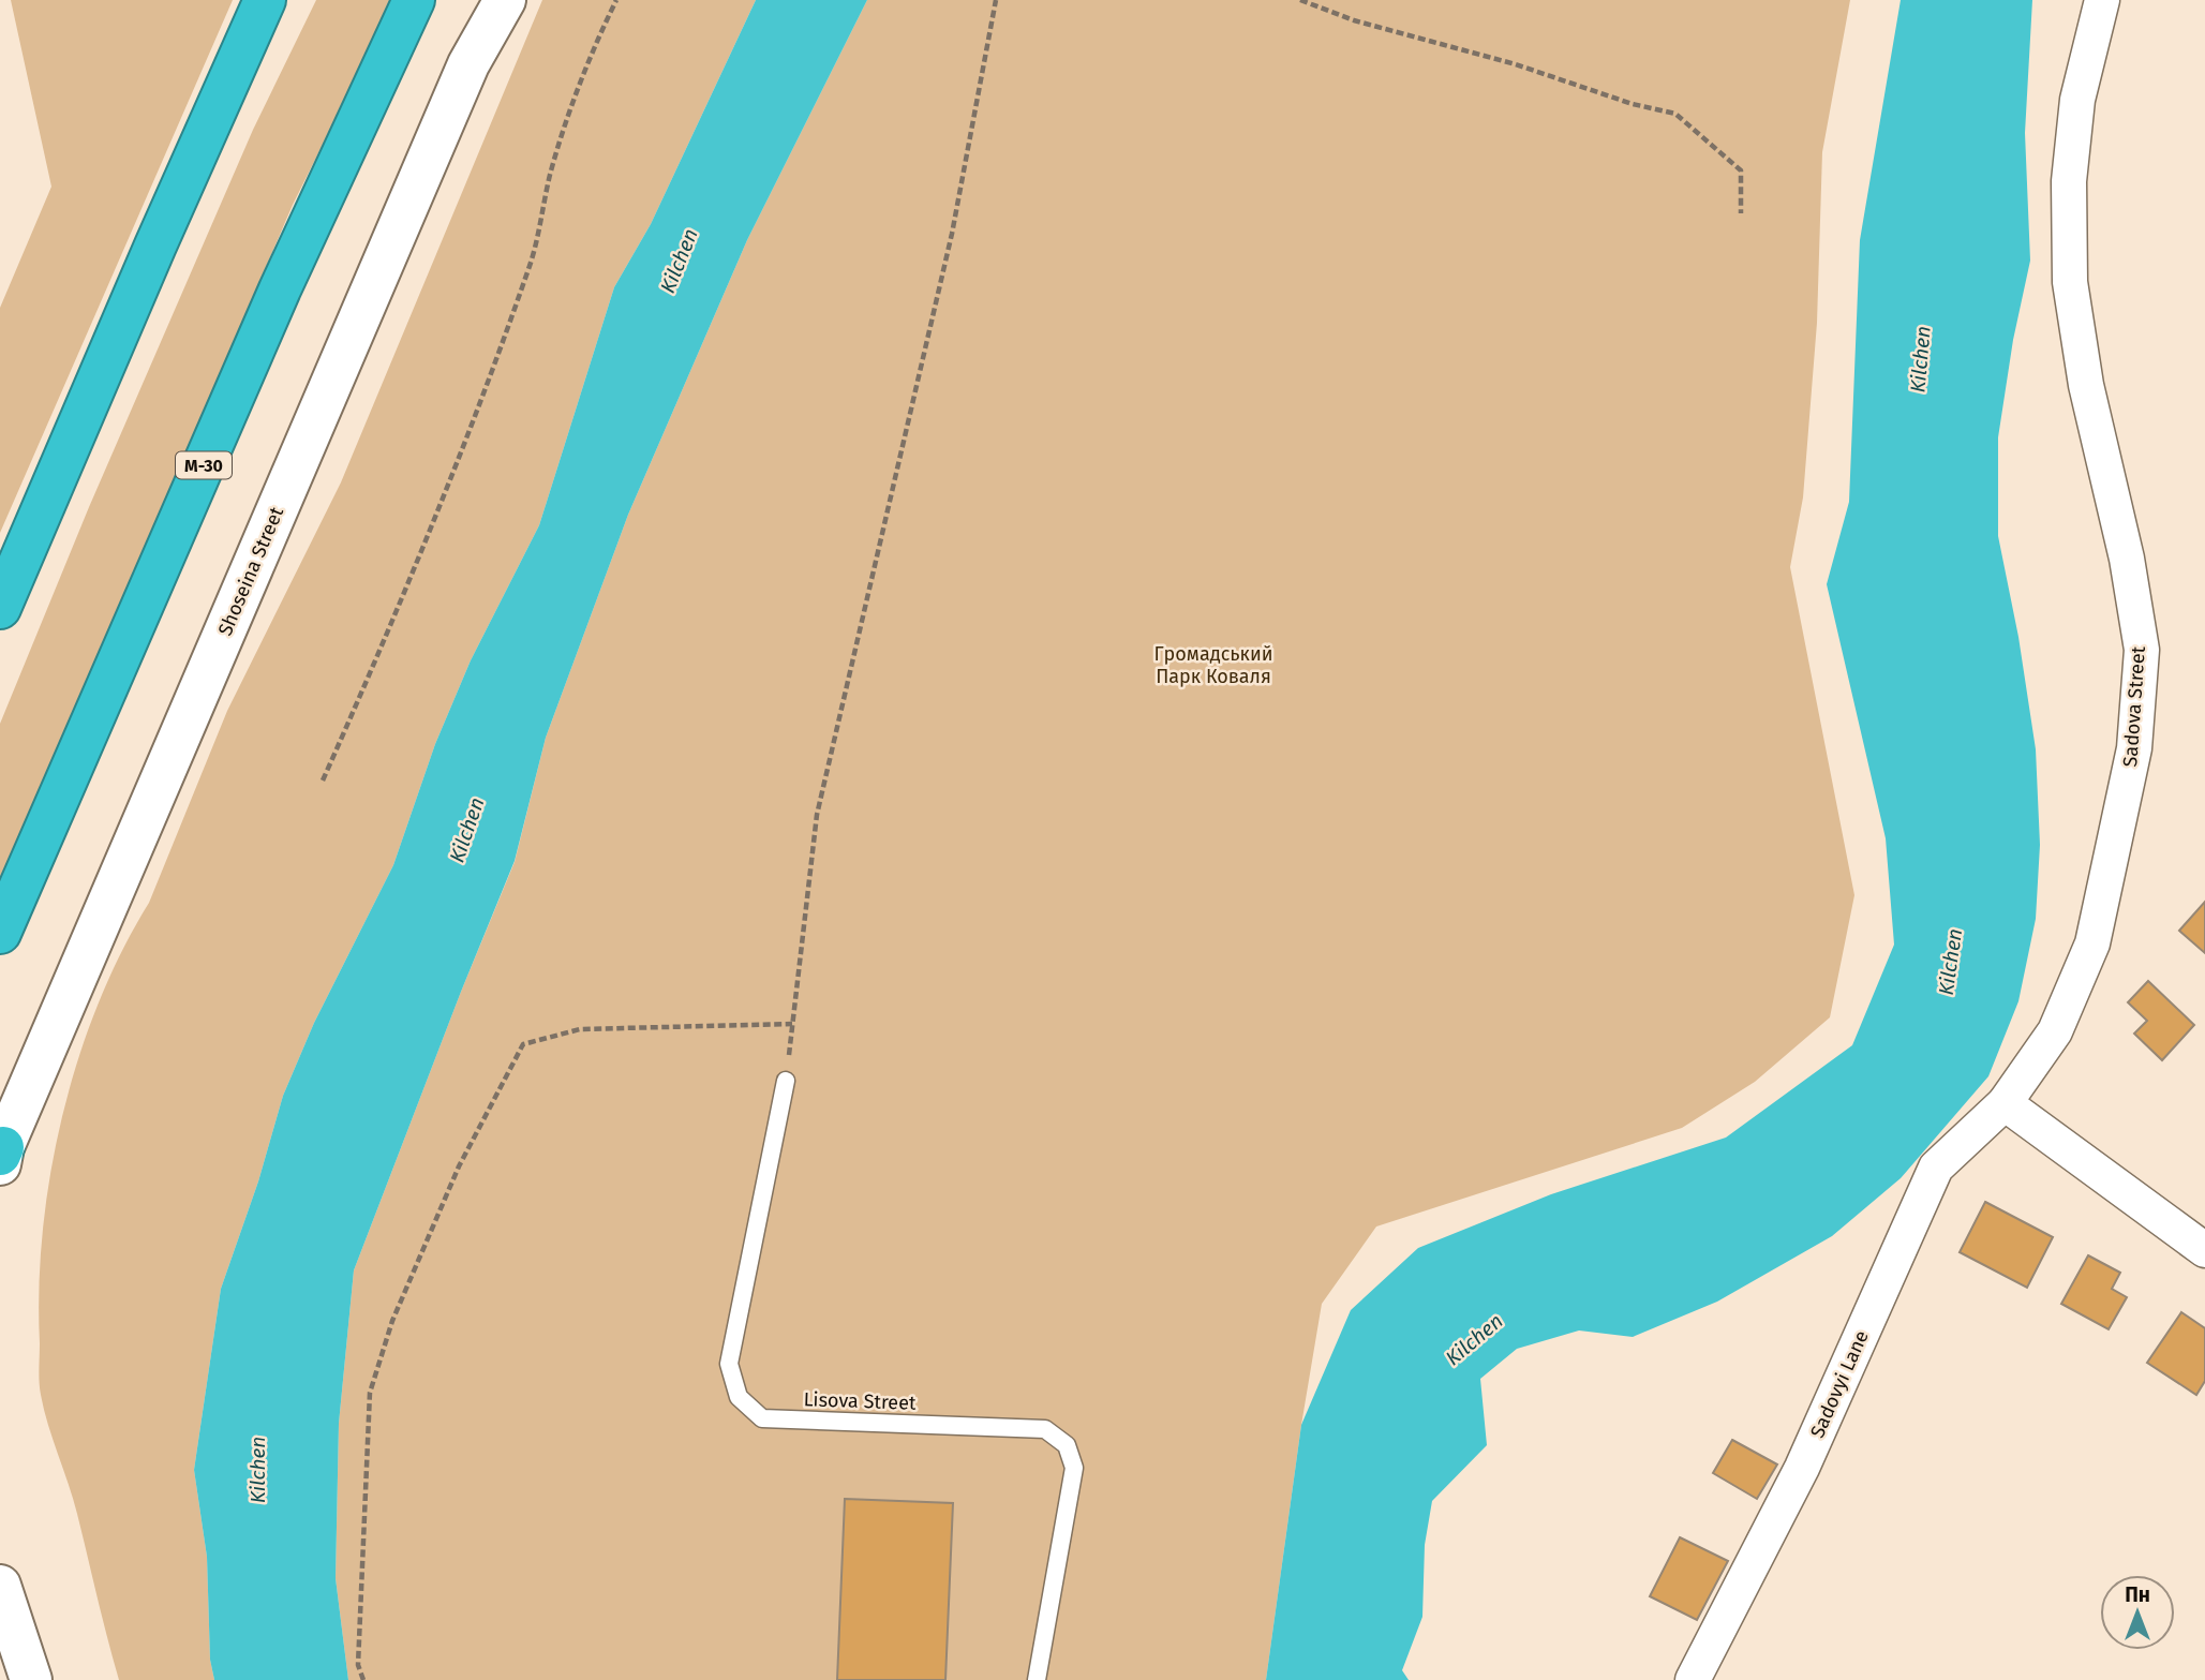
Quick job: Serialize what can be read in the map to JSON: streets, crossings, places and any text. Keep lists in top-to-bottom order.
{
  "streets": {
    "highway": ["М-30"],
    "street": ["Shoseina Street", "Sadova Street", "Sadovyi Lane"],
    "lane": ["Lisova Street"]
  },
  "crossings": [
    ["Sadova Street", "Sadovyi Lane"]
  ],
  "water": ["Kilchen"],
  "parks": ["Громадський Парк Коваля"],
  "north": "top"
}
